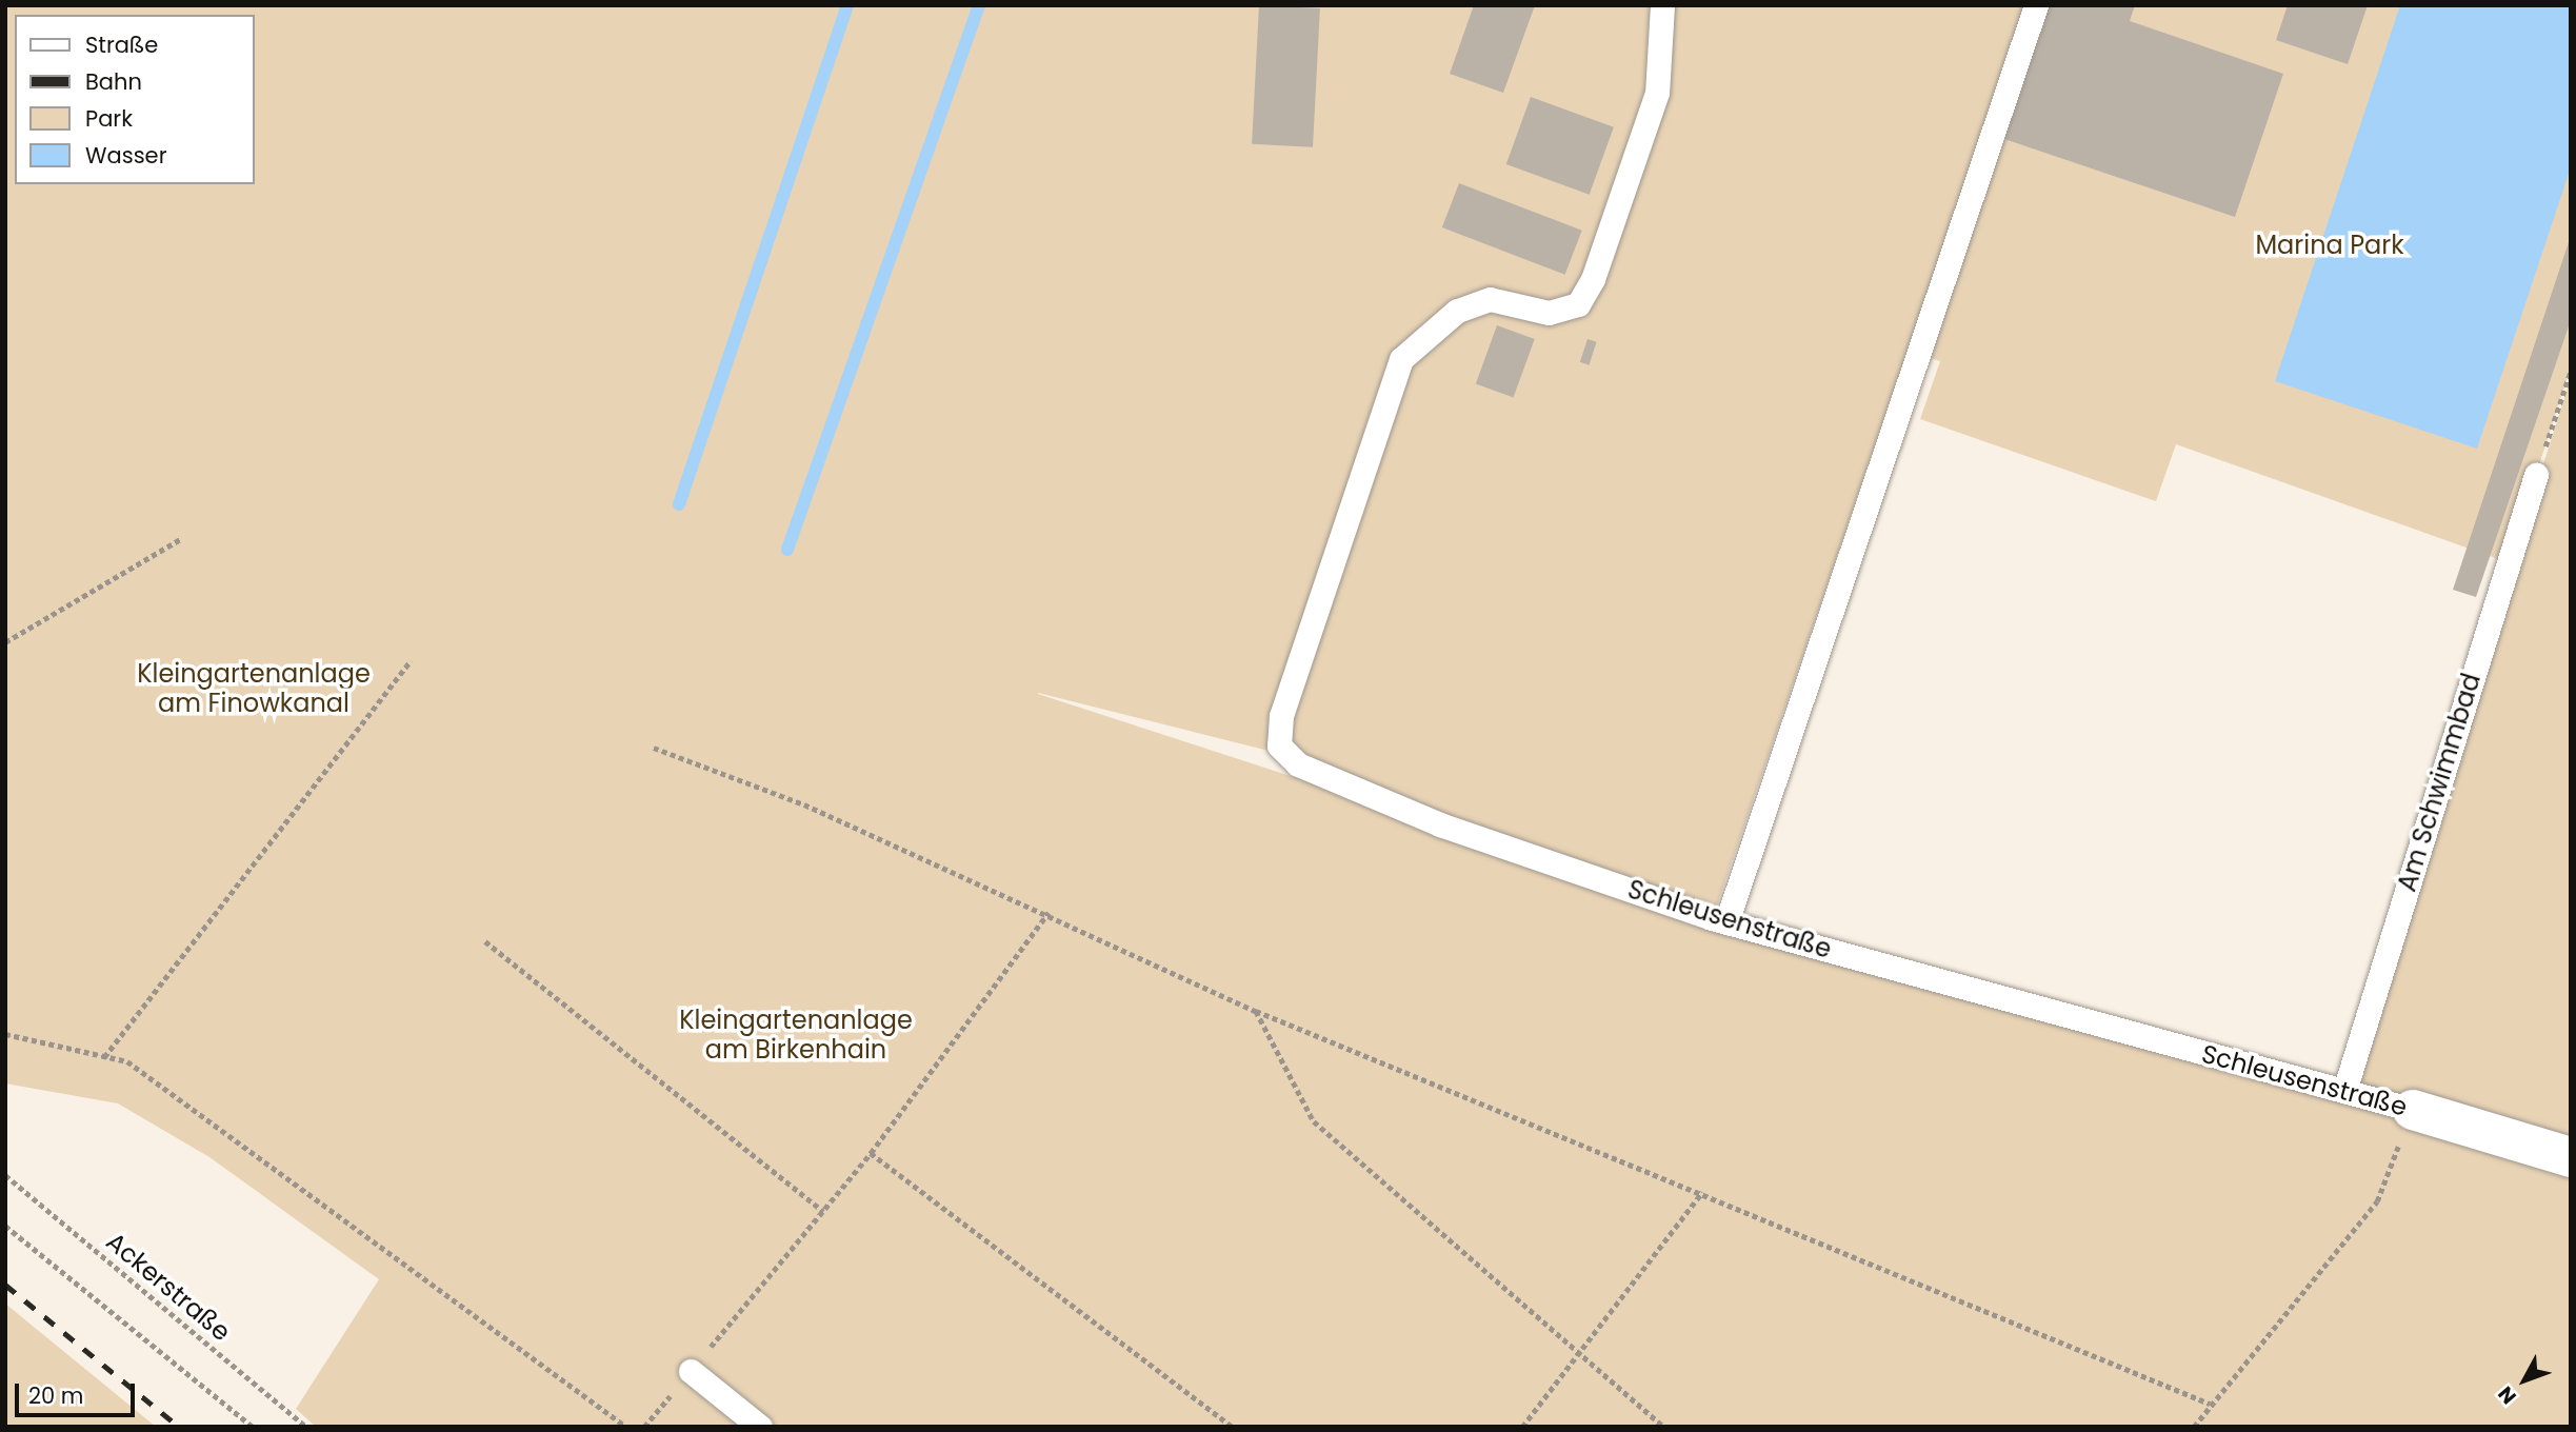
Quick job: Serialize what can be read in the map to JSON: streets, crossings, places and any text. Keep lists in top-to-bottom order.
{
  "streets": {
    "street": ["Schleusenstraße"],
    "lane": ["Am Schwimmbad"],
    "path": ["Ackerstraße"]
  },
  "crossings": [
    ["Am Schwimmbad", "Schleusenstraße"]
  ],
  "parks": ["Marina Park", "Kleingartenanlage am Finowkanal", "Kleingartenanlage am Birkenhain"],
  "legend": [
    "Straße",
    "Bahn",
    "Park",
    "Wasser"
  ],
  "scale_bar": "20 m",
  "north": "bottom left"
}
